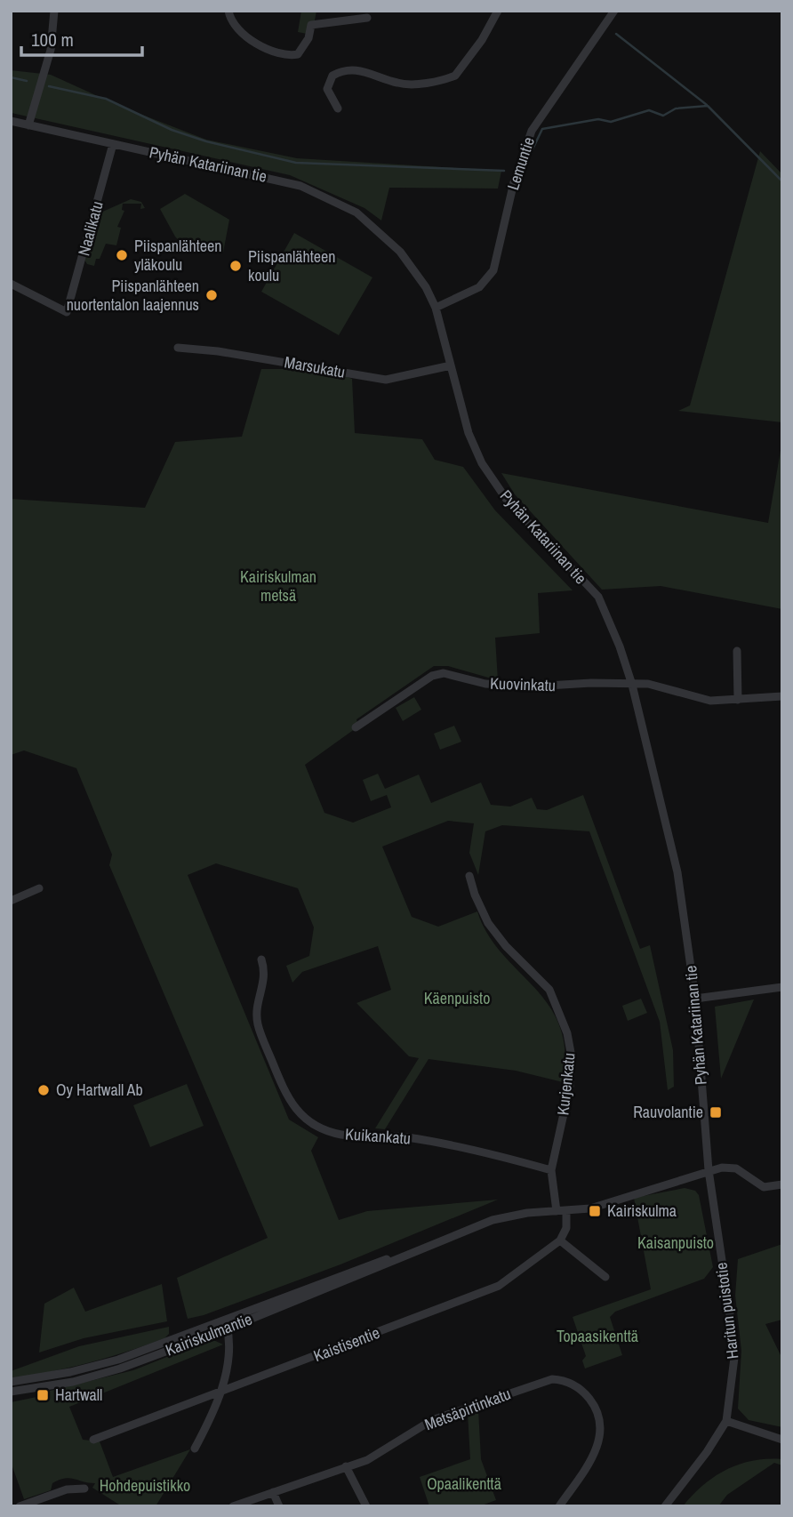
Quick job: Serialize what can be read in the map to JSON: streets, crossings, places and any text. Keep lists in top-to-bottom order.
{
  "streets": {
    "street": [
      "Lemuntie",
      "Pyhän Katariinan tie",
      "Naalikatu",
      "Marsukatu",
      "Kuovinkatu",
      "Kurjenkatu",
      "Kuikankatu",
      "Haritun puistotie",
      "Kairiskulmantie",
      "Kaistisentie",
      "Metsäpirtinkatu"
    ]
  },
  "crossings": [
    ["Lemuntie", "Pyhän Katariinan tie"],
    ["Pyhän Katariinan tie", "Naalikatu"],
    ["Pyhän Katariinan tie", "Marsukatu"],
    ["Pyhän Katariinan tie", "Kuovinkatu"],
    ["Pyhän Katariinan tie", "Haritun puistotie"],
    ["Pyhän Katariinan tie", "Kairiskulmantie"],
    ["Kurjenkatu", "Kuikankatu"],
    ["Kurjenkatu", "Kairiskulmantie"],
    ["Haritun puistotie", "Kairiskulmantie"]
  ],
  "parks": [
    "Kairiskulman metsä",
    "Käenpuisto",
    "Kaisanpuisto",
    "Topaasikenttä",
    "Opaalikenttä",
    "Hohdepuistikko"
  ],
  "places": {
    "other": [
      "Piispanlähteen yläkoulu",
      "Piispanlähteen koulu",
      "Piispanlähteen nuortentalon laajennus",
      "Oy Hartwall Ab"
    ],
    "transit": ["Rauvolantie", "Kairiskulma", "Hartwall"]
  },
  "scale_bar": "100 m"
}
